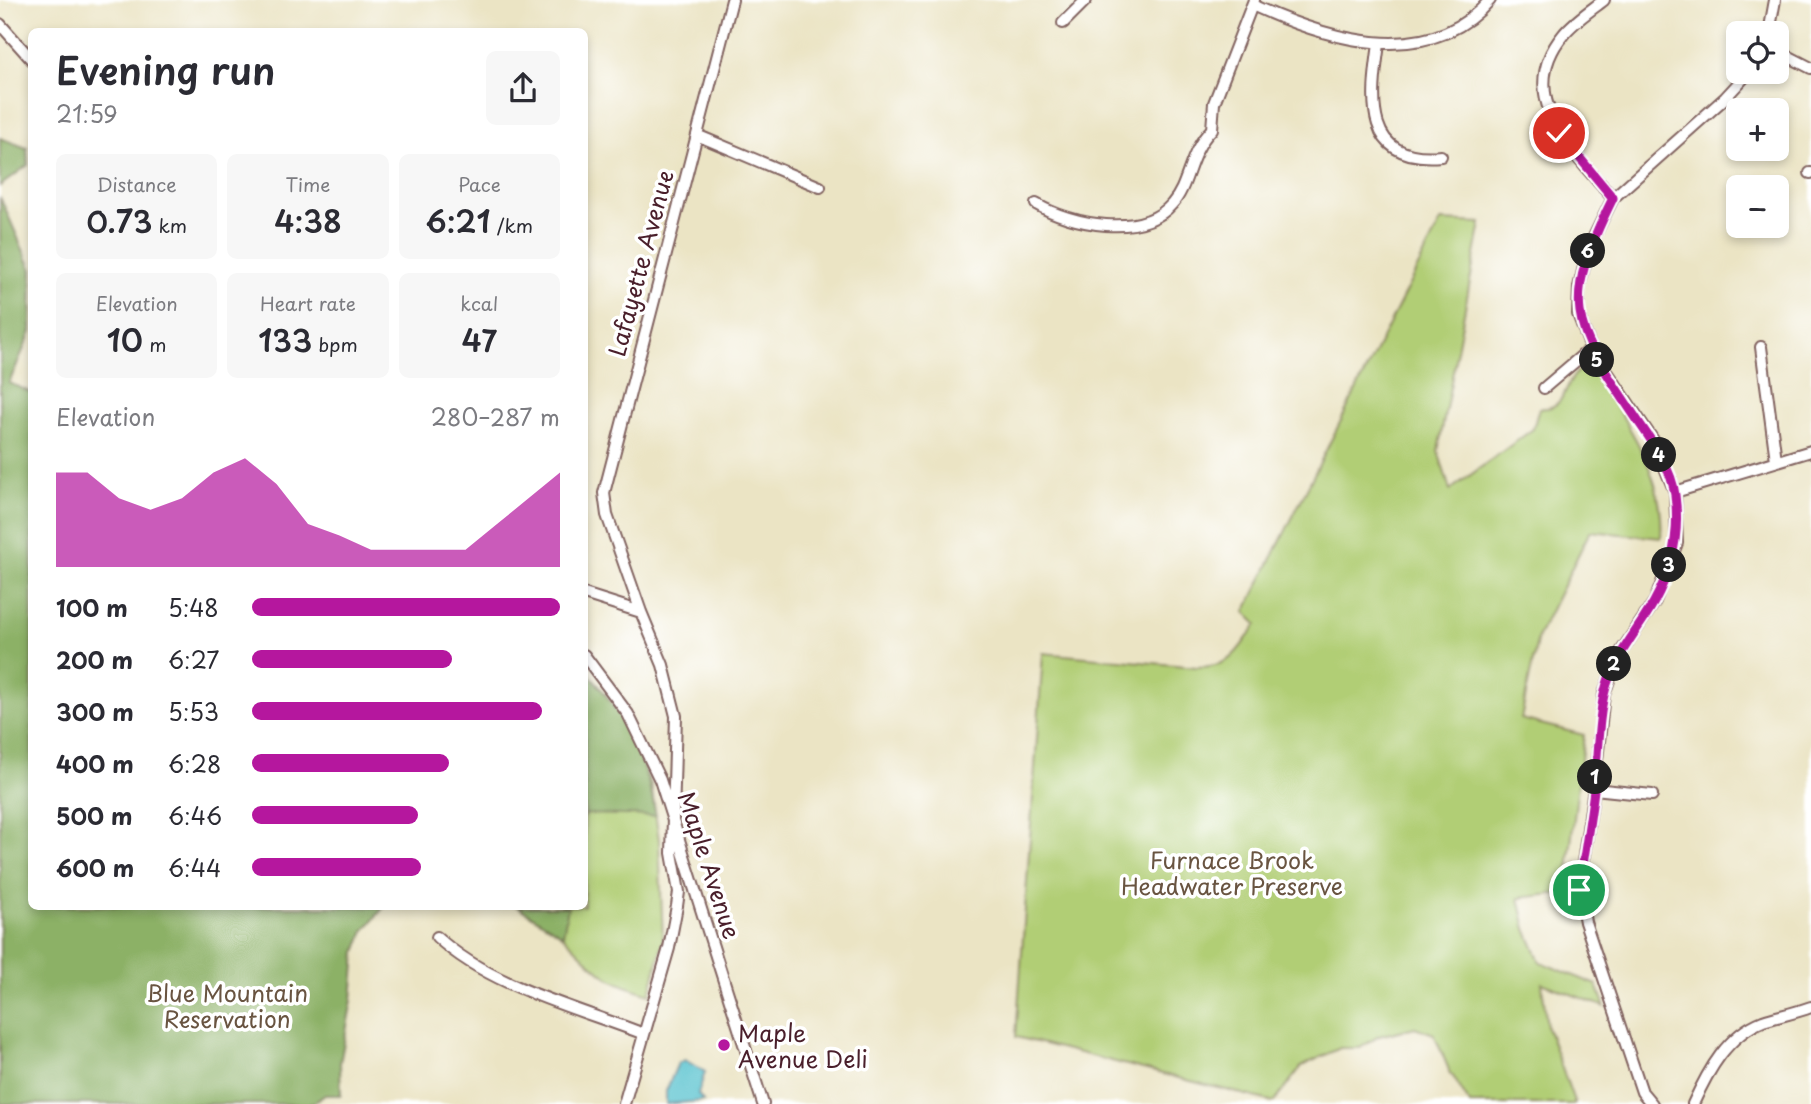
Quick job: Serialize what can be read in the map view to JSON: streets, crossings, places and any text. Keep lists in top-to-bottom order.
{
  "streets": {
    "street": ["Lafayette Avenue", "Maple Avenue"]
  },
  "crossings": [
    ["Lafayette Avenue", "Maple Avenue"]
  ],
  "parks": ["Furnace Brook Headwater Preserve", "Blue Mountain Reservation"],
  "places": ["Maple Avenue Deli"],
  "page": {
    "map_buttons": ["+", "−"],
    "heading": ["Evening run", "21:59"],
    "stats": [
      ["Distance", "0.73 km"],
      ["Time", "4:38"],
      ["Pace", "6:21 /km"],
      ["Elevation", "10 m"],
      ["Heart rate", "133 bpm"],
      ["kcal", "47"]
    ],
    "pins": [
      "6",
      "5",
      "4",
      "3",
      "2",
      "1"
    ],
    "chart": ["Elevation", "280–287 m"],
    "list": [
      {
        "name": "100 m",
        "note": "5:48"
      },
      {
        "name": "200 m",
        "note": "6:27"
      },
      {
        "name": "300 m",
        "note": "5:53"
      },
      {
        "name": "400 m",
        "note": "6:28"
      },
      {
        "name": "500 m",
        "note": "6:46"
      },
      {
        "name": "600 m",
        "note": "6:44"
      }
    ]
  }
}
